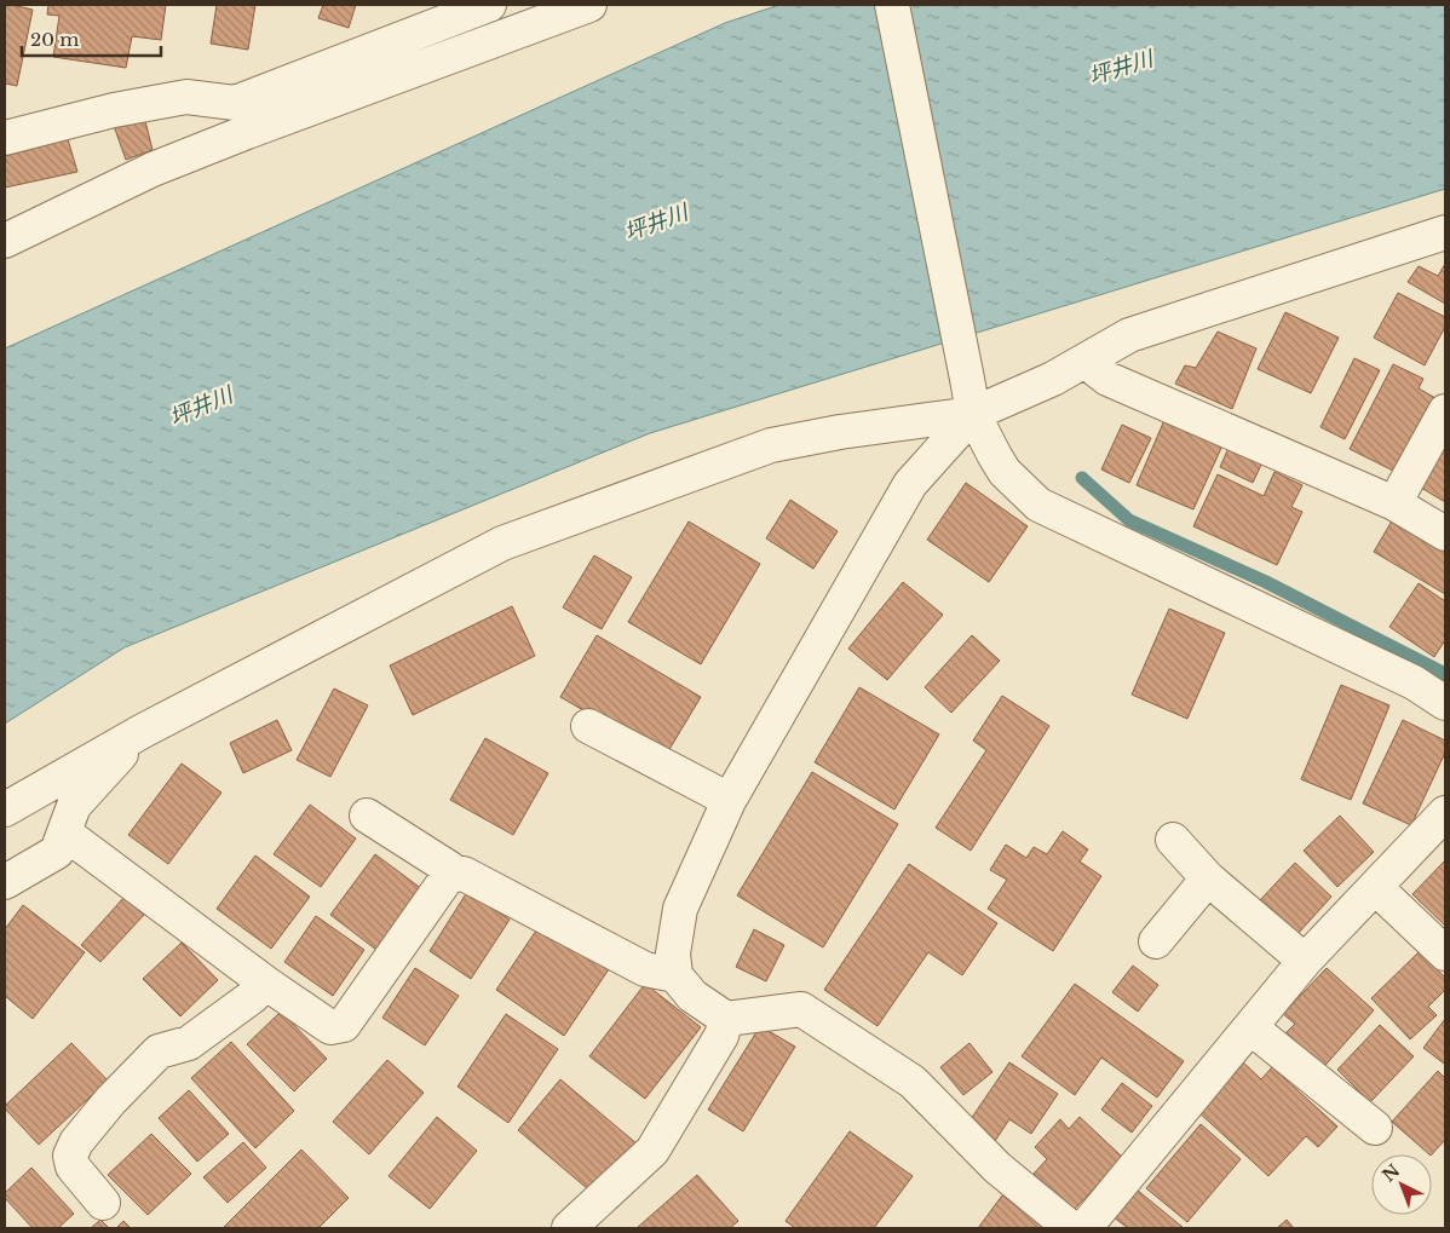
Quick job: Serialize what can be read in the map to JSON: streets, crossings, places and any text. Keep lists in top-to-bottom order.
{
  "water": ["坪井川"],
  "scale_bar": "20 m",
  "north": "top left"
}
